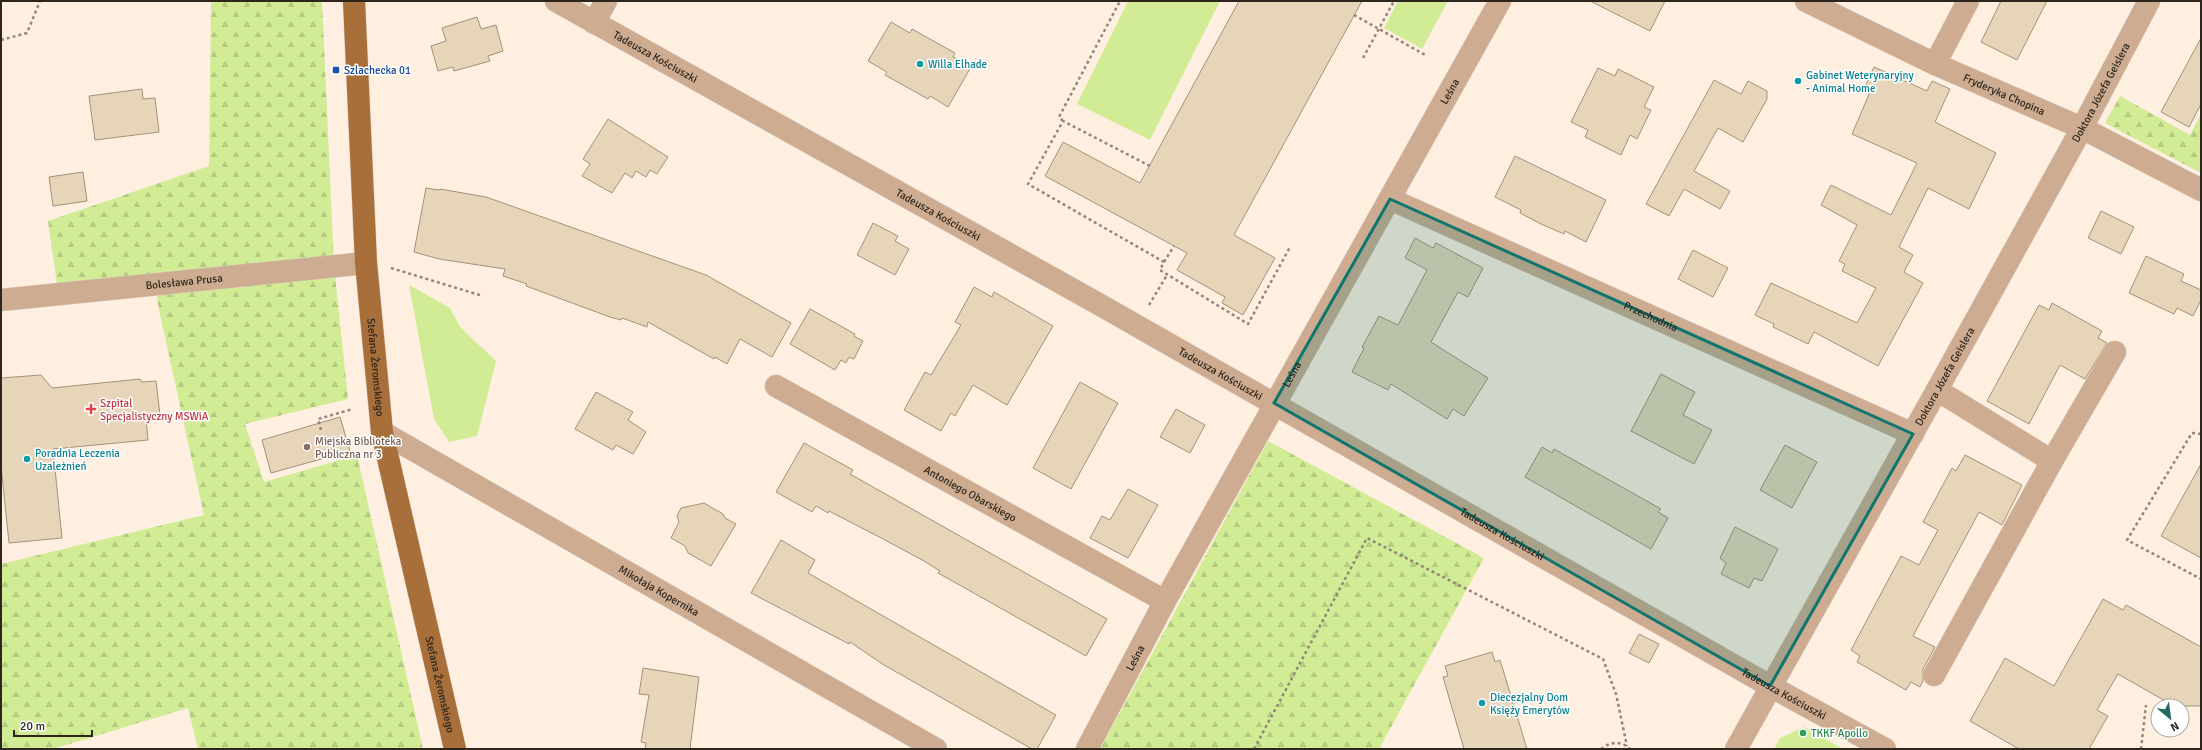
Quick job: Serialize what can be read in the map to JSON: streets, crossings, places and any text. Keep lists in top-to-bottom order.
{
  "streets": {
    "main road": ["Stefana Żeromskiego"],
    "street": [
      "Tadeusza Kościuszki",
      "Leśna",
      "Doktora Józefa Geislera",
      "Fryderyka Chopina",
      "Bolesława Prusa",
      "Przechodnia",
      "Antoniego Obarskiego",
      "Mikołaja Kopernika"
    ]
  },
  "crossings": [
    ["Tadeusza Kościuszki", "Leśna"],
    ["Tadeusza Kościuszki", "Doktora Józefa Geislera"],
    ["Leśna", "Przechodnia"],
    ["Leśna", "Antoniego Obarskiego"],
    ["Doktora Józefa Geislera", "Fryderyka Chopina"],
    ["Doktora Józefa Geislera", "Przechodnia"],
    ["Bolesława Prusa", "Stefana Żeromskiego"],
    ["Stefana Żeromskiego", "Mikołaja Kopernika"]
  ],
  "places": {
    "other": [
      "Willa Elhade",
      "Gabinet Weterynaryjny - Animal Home",
      "Miejska Biblioteka Publiczna nr 3",
      "Poradnia Leczenia Uzależnień",
      "Diecezjalny Dom Księży Emerytów",
      "TKKF Apollo"
    ],
    "transit": ["Szlachecka 01"],
    "health": ["Szpital Specjalistyczny MSWiA"]
  },
  "scale_bar": "20 m",
  "north": "bottom right"
}
